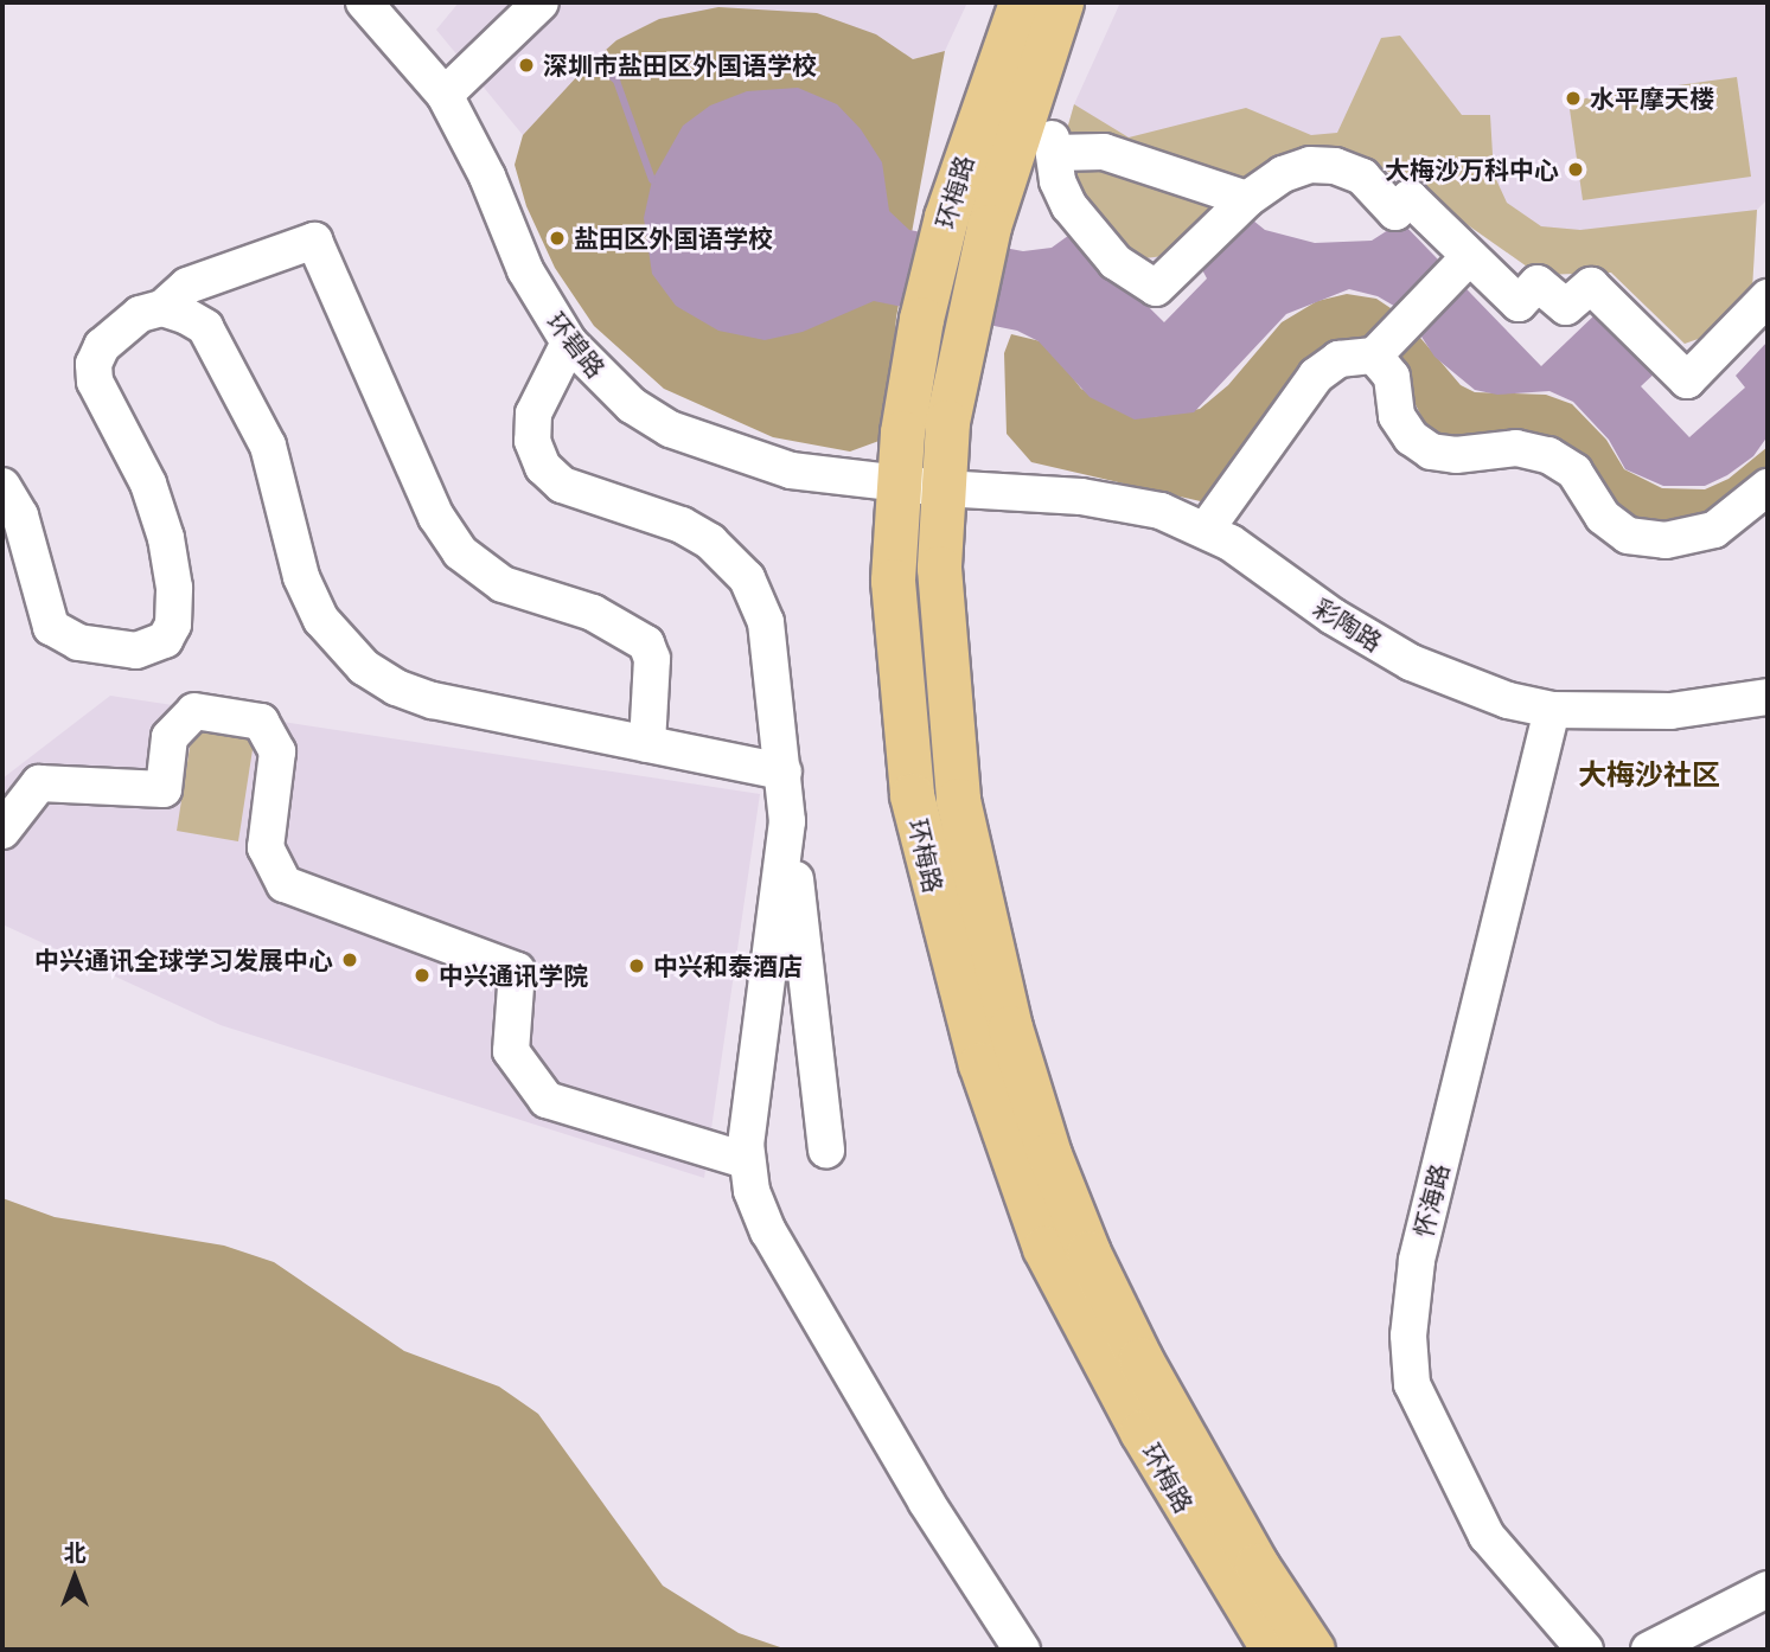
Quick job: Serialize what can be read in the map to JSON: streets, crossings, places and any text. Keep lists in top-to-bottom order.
{
  "streets": {
    "main road": ["环梅路"],
    "street": ["环碧路", "彩陶路", "怀海路"]
  },
  "crossings": [
    ["环梅路", "环碧路"],
    ["环梅路", "彩陶路"],
    ["环碧路", "彩陶路"],
    ["彩陶路", "怀海路"]
  ],
  "districts": ["大梅沙社区"],
  "places": [
    "深圳市盐田区外国语学校",
    "水平摩天楼",
    "大梅沙万科中心",
    "盐田区外国语学校",
    "中兴通讯全球学习发展中心",
    "中兴和泰酒店",
    "中兴通讯学院"
  ],
  "north": "top"
}
